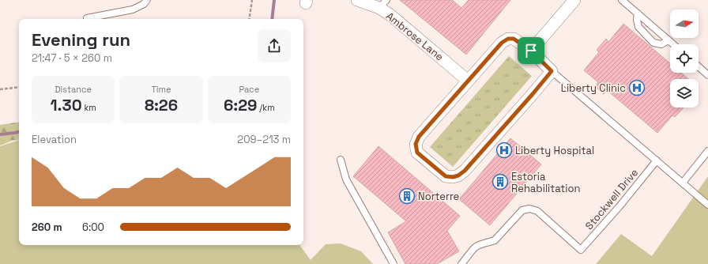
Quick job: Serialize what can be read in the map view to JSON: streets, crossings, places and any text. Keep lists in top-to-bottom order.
{
  "streets": {
    "street": ["Ambrose Lane"],
    "lane": ["Stockwell Drive"]
  },
  "places": {
    "hospital": ["Liberty Clinic", "Liberty Hospital"],
    "building": ["Estoria Rehabilitation", "Norterre"]
  },
  "north": "right",
  "page": {
    "heading": ["Evening run", "21:47 · 5 × 260 m"],
    "stats": [
      ["Distance", "1.30 km"],
      ["Time", "8:26"],
      ["Pace", "6:29 /km"]
    ],
    "chart": ["Elevation", "209–213 m"],
    "list": [
      {
        "name": "260 m",
        "note": "6:00"
      }
    ]
  }
}
